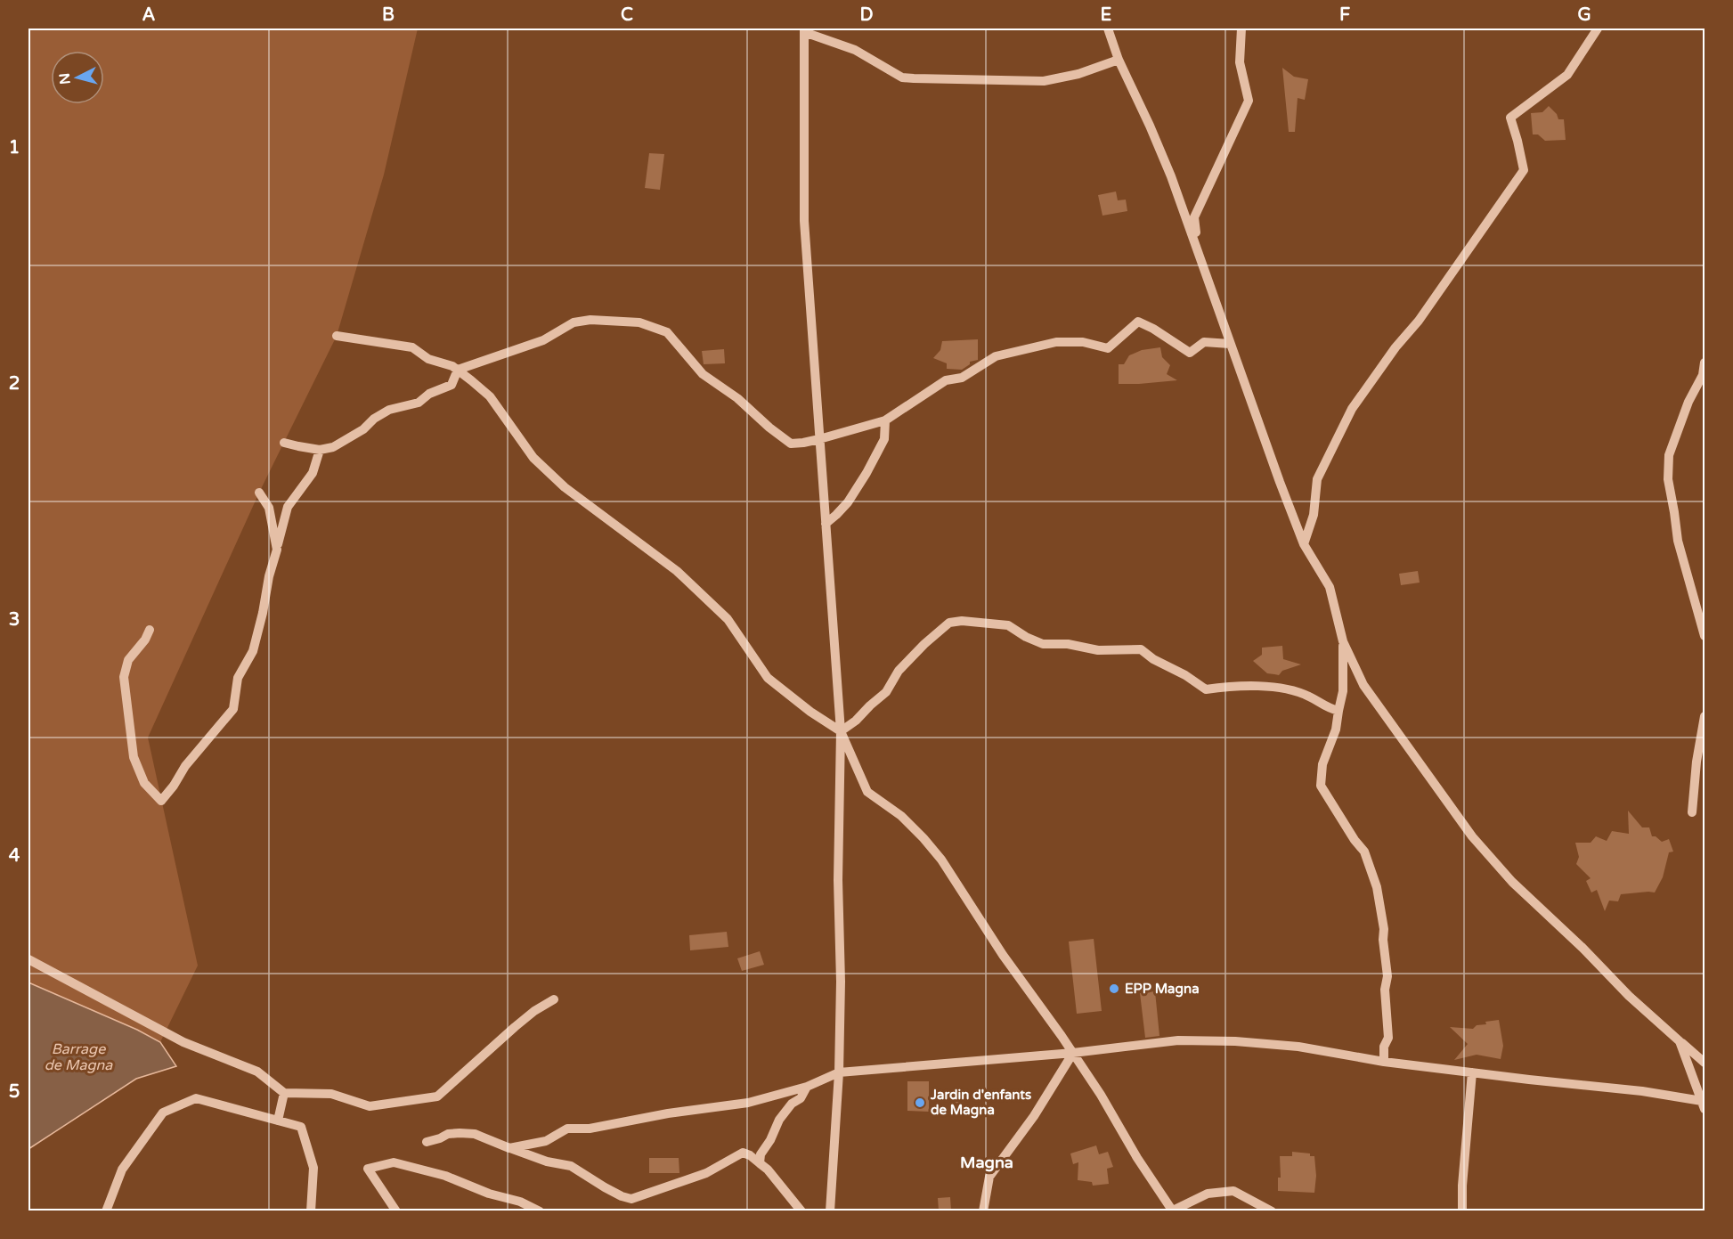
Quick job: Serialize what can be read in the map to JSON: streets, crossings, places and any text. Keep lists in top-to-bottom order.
{
  "districts": ["Magna"],
  "water": ["Barrage de Magna"],
  "places": ["EPP Magna", "Jardin d'enfants de Magna"],
  "north": "left",
  "grid": {
    "columns": [
      "A",
      "B",
      "C",
      "D",
      "E",
      "F",
      "G"
    ],
    "rows": [
      "1",
      "2",
      "3",
      "4",
      "5"
    ]
  }
}
